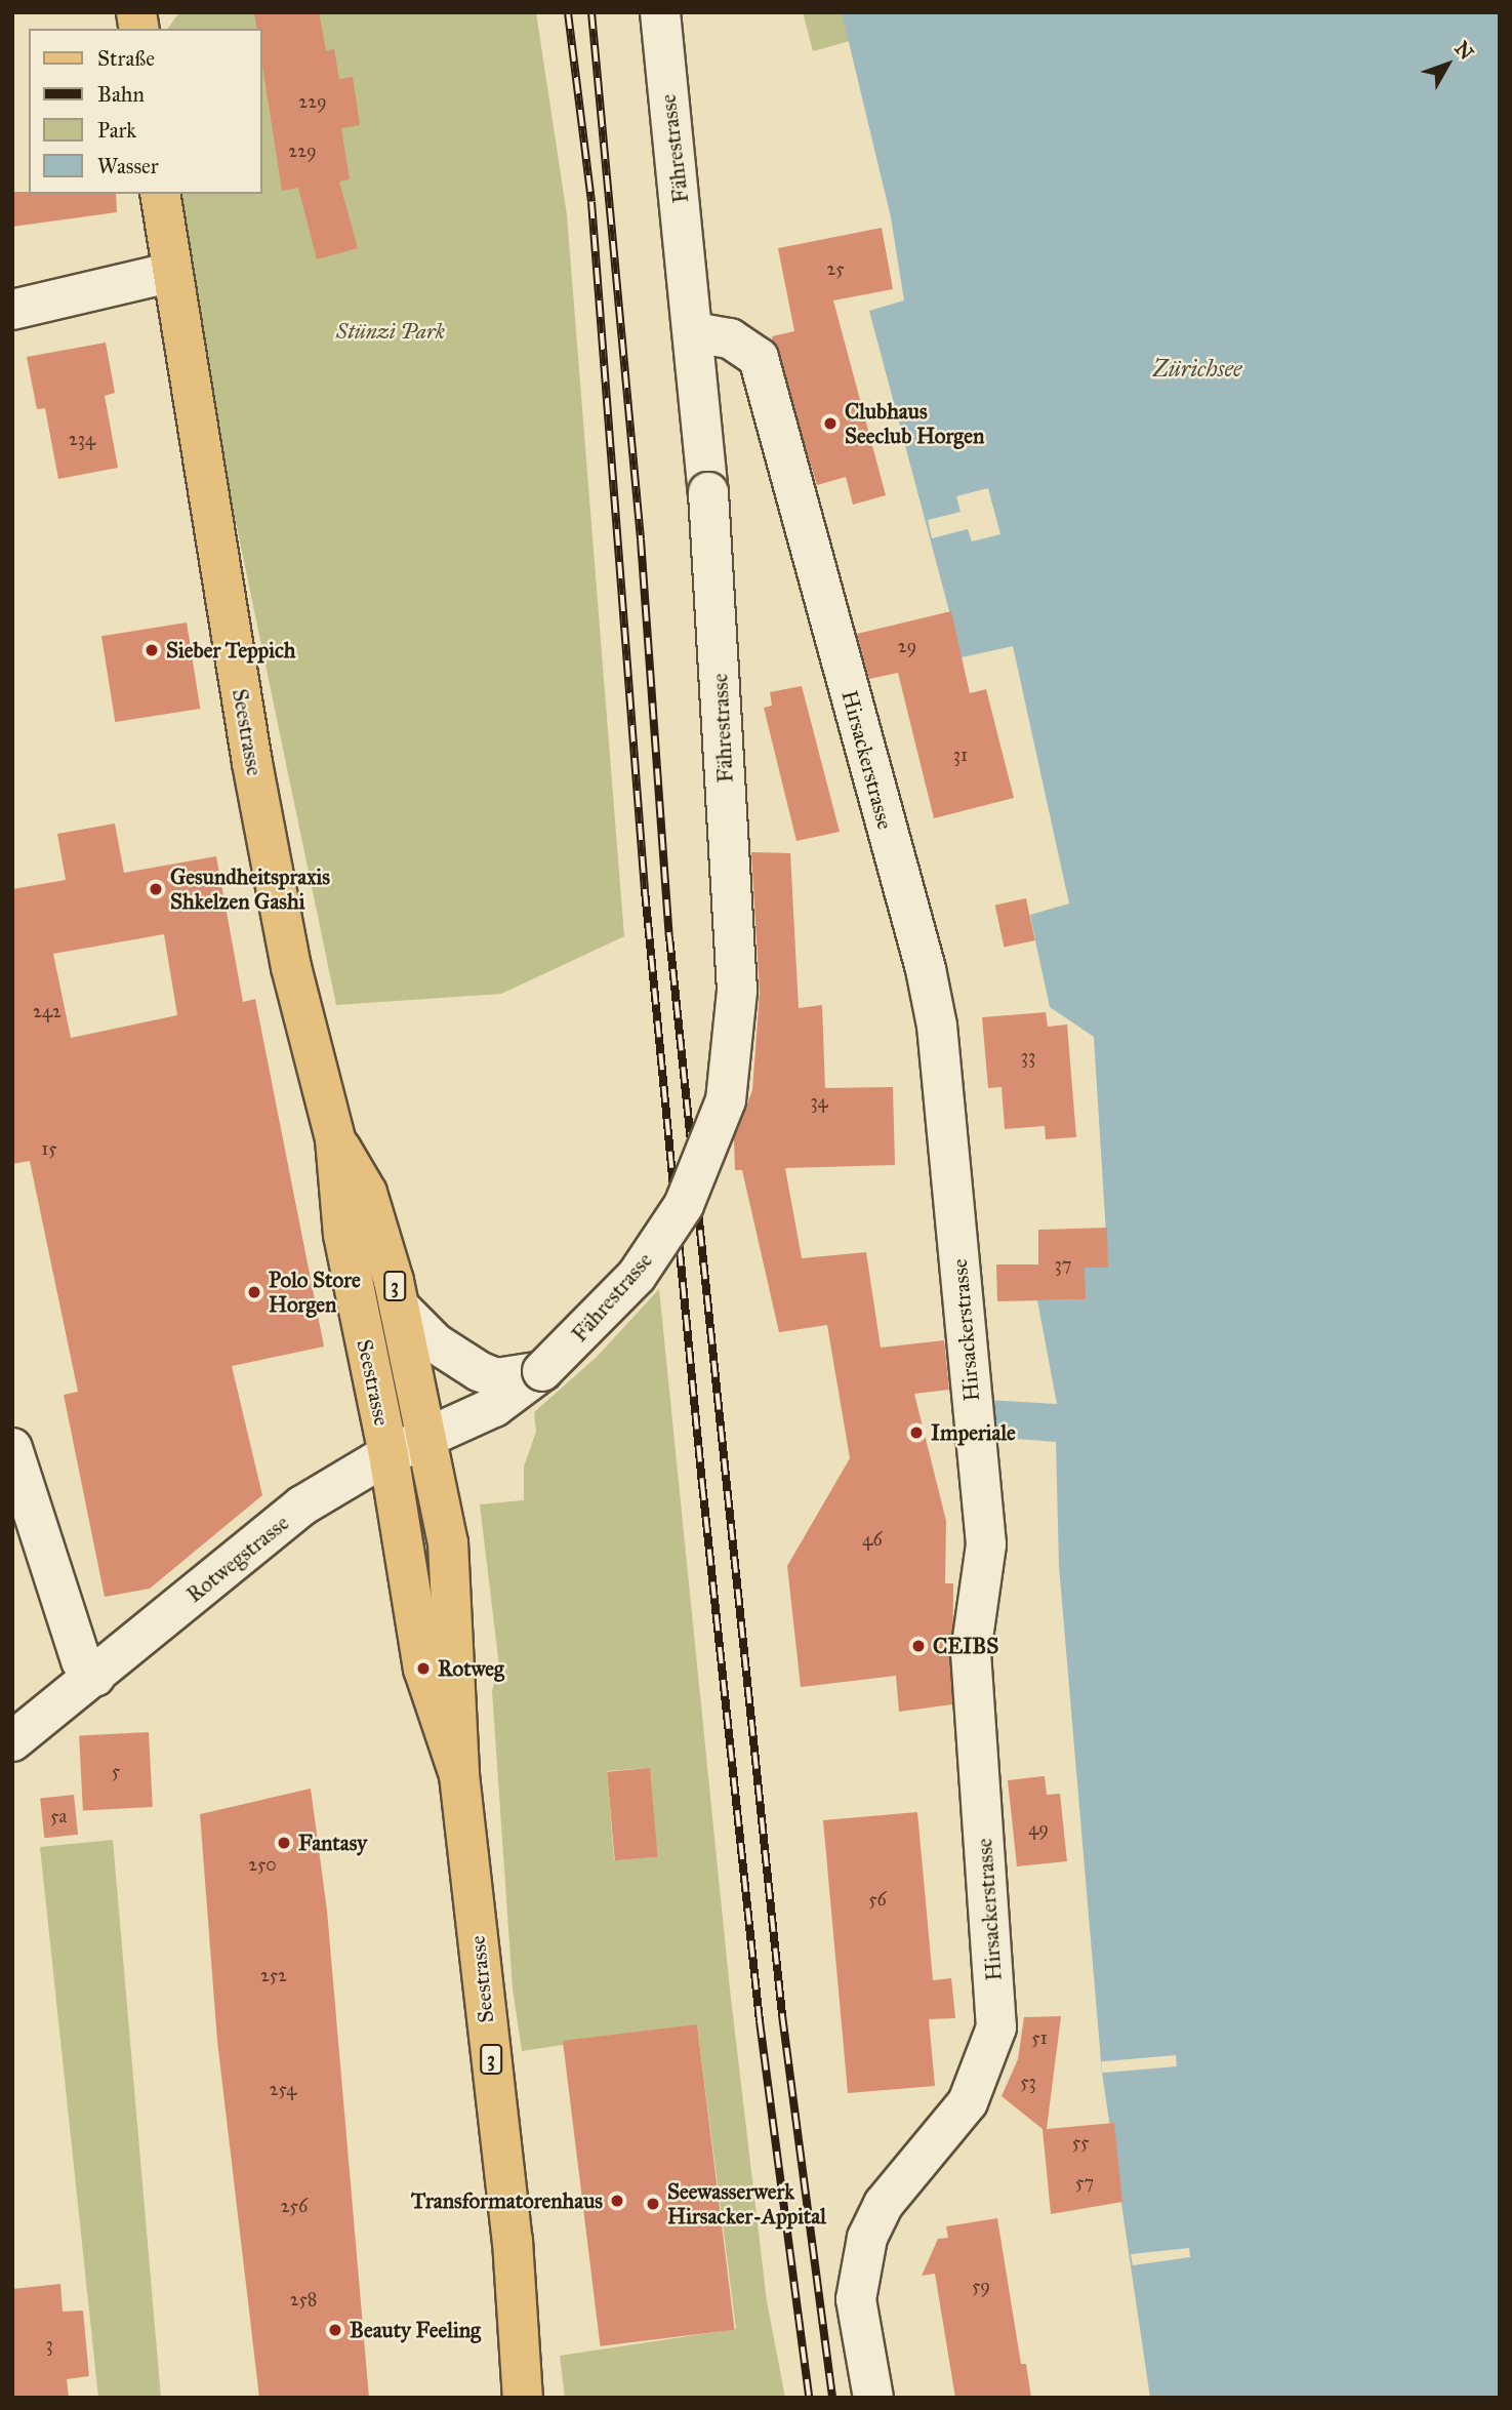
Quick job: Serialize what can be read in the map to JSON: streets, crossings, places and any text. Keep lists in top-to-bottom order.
{
  "streets": {
    "main road": ["Seestrasse", "3"],
    "street": ["Fährestrasse", "Hirsackerstrasse", "Rotwegstrasse"]
  },
  "crossings": [
    ["Fährestrasse", "Seestrasse"],
    ["Fährestrasse", "Hirsackerstrasse"],
    ["Seestrasse", "Rotwegstrasse"]
  ],
  "water": ["Zürichsee"],
  "parks": ["Stünzi Park"],
  "places": [
    "Clubhaus Seeclub Horgen",
    "Sieber Teppich",
    "Gesundheitspraxis Shkelzen Gashi",
    "Polo Store Horgen",
    "Imperiale",
    "CEIBS",
    "Rotweg",
    "Fantasy",
    "Transformatorenhaus",
    "Seewasserwerk Hirsacker-Appital",
    "Beauty Feeling"
  ],
  "house_numbers": [
    "229",
    "229",
    "25",
    "234",
    "29",
    "31",
    "242",
    "33",
    "34",
    "15",
    "37",
    "46",
    "5",
    "5a",
    "49",
    "250",
    "56",
    "252",
    "51",
    "53",
    "254",
    "55",
    "57",
    "256",
    "59",
    "258",
    "3"
  ],
  "legend": [
    "Straße",
    "Bahn",
    "Park",
    "Wasser"
  ],
  "north": "top right"
}
